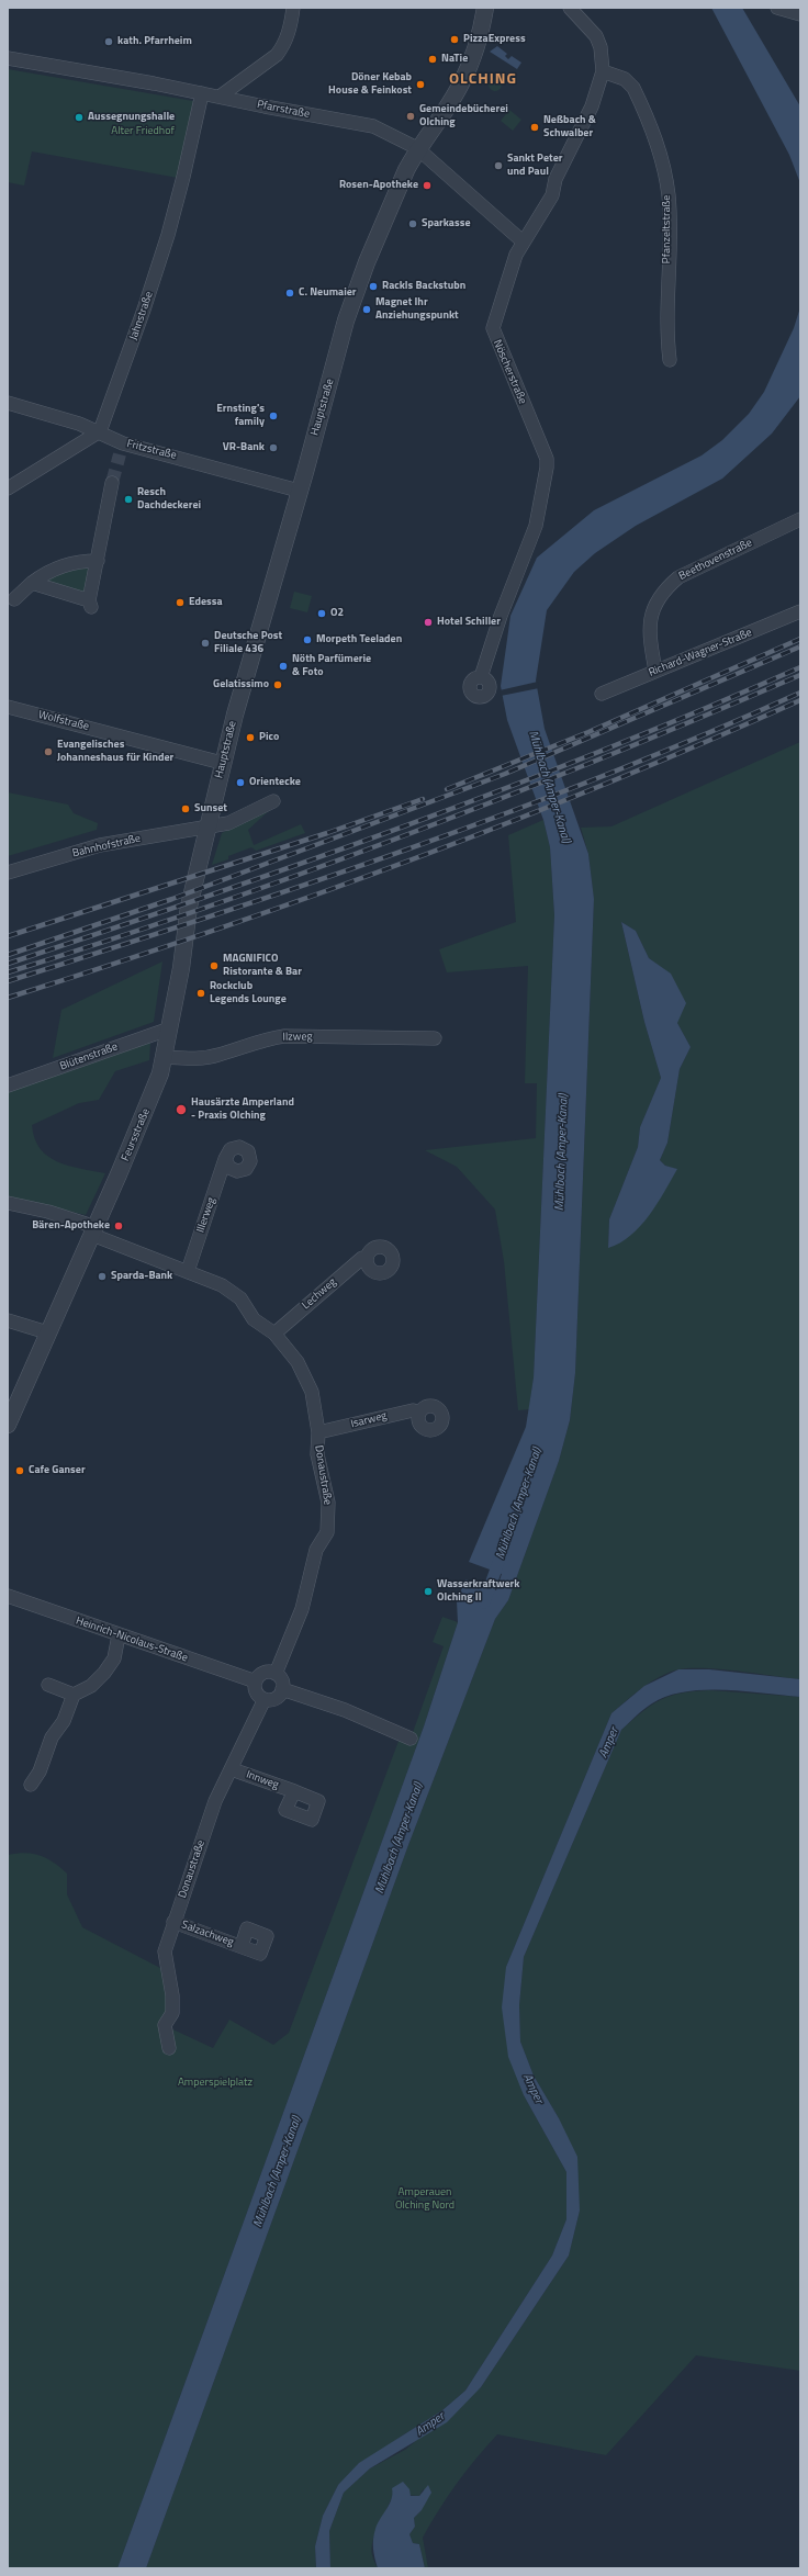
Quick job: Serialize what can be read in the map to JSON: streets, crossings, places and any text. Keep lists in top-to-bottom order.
{
  "streets": {
    "street": [
      "Pfarrstraße",
      "Pfanzeltstraße",
      "Jahnstraße",
      "Nöscherstraße",
      "Hauptstraße",
      "Fritzstraße",
      "Beethovenstraße",
      "Richard-Wagner-Straße",
      "Wolfstraße",
      "Bahnhofstraße",
      "Ilzweg",
      "Blütenstraße",
      "Feursstraße",
      "Illerweg",
      "Lechweg",
      "Isarweg",
      "Donaustraße",
      "Heinrich-Nicolaus-Straße",
      "Innweg",
      "Salzachweg"
    ]
  },
  "crossings": [
    ["Pfarrstraße", "Jahnstraße"],
    ["Pfarrstraße", "Nöscherstraße"],
    ["Pfarrstraße", "Hauptstraße"],
    ["Pfanzeltstraße", "Nöscherstraße"],
    ["Jahnstraße", "Fritzstraße"],
    ["Hauptstraße", "Fritzstraße"],
    ["Hauptstraße", "Wolfstraße"],
    ["Hauptstraße", "Bahnhofstraße"],
    ["Hauptstraße", "Feursstraße"],
    ["Beethovenstraße", "Richard-Wagner-Straße"],
    ["Bahnhofstraße", "Feursstraße"],
    ["Ilzweg", "Feursstraße"],
    ["Blütenstraße", "Feursstraße"],
    ["Feursstraße", "Donaustraße"],
    ["Illerweg", "Donaustraße"],
    ["Lechweg", "Donaustraße"],
    ["Isarweg", "Donaustraße"],
    ["Donaustraße", "Heinrich-Nicolaus-Straße"],
    ["Donaustraße", "Innweg"],
    ["Donaustraße", "Salzachweg"]
  ],
  "districts": ["OLCHING"],
  "water": ["Mühlbach (Amper-Kanal)", "Amper"],
  "parks": ["Alter Friedhof", "Amperspielplatz", "Amperauen Olching Nord"],
  "places": [
    "PizzaExpress",
    "kath. Pfarrheim",
    "NaTie",
    "Döner Kebab House & Feinkost",
    "Gemeindebücherei Olching",
    "Aussegnungshalle",
    "Neßbach & Schwalber",
    "Sankt Peter und Paul",
    "Rosen-Apotheke",
    "Sparkasse",
    "Rackls Backstubn",
    "C. Neumaier",
    "Magnet Ihr Anziehungspunkt",
    "Ernsting's family",
    "VR-Bank",
    "Resch Dachdeckerei",
    "Edessa",
    "O2",
    "Hotel Schiller",
    "Morpeth Teeladen",
    "Deutsche Post Filiale 436",
    "Nöth Parfümerie & Foto",
    "Gelatissimo",
    "Pico",
    "Evangelisches Johanneshaus für Kinder",
    "Orientecke",
    "Sunset",
    "MAGNIFICO Ristorante & Bar",
    "Rockclub Legends Lounge",
    "Hausärzte Amperland - Praxis Olching",
    "Bären-Apotheke",
    "Sparda-Bank",
    "Cafe Ganser",
    "Wasserkraftwerk Olching II"
  ]
}
